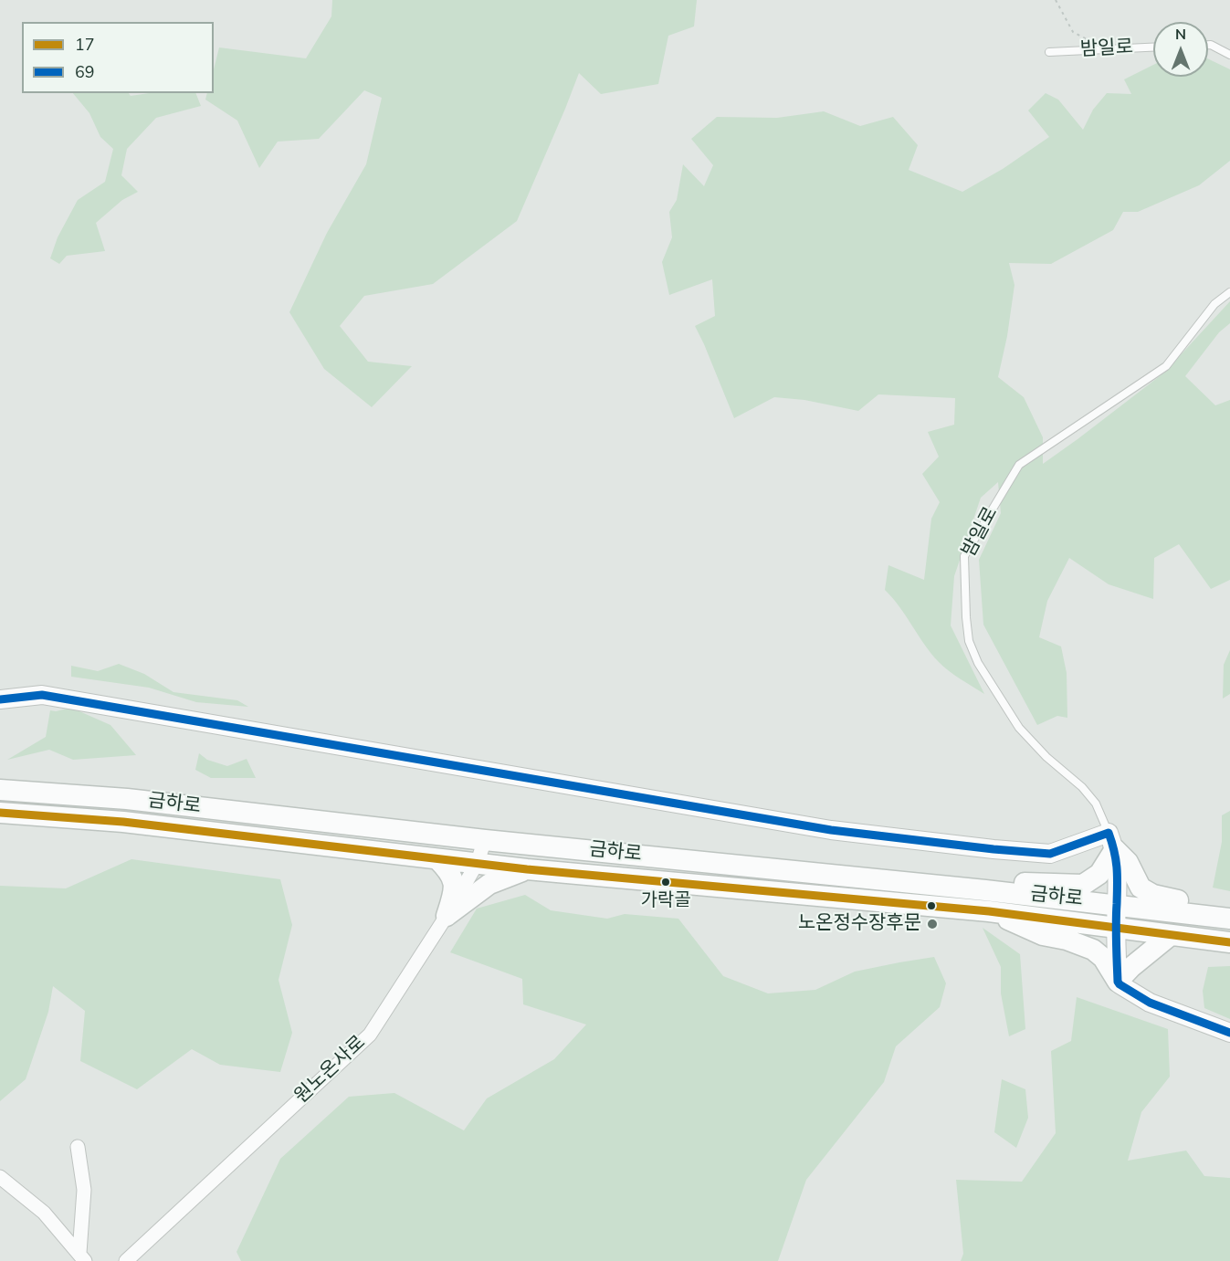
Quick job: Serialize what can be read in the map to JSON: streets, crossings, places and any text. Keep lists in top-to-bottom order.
{
  "streets": {
    "main road": ["금하로"],
    "street": ["밤일로", "원노온사로"]
  },
  "crossings": [
    ["밤일로", "금하로"],
    ["금하로", "원노온사로"]
  ],
  "places": ["가락골", "노온정수장후문"],
  "lines": ["transit line 69", "transit line 17"],
  "legend": ["17", "69"],
  "north": "top"
}
